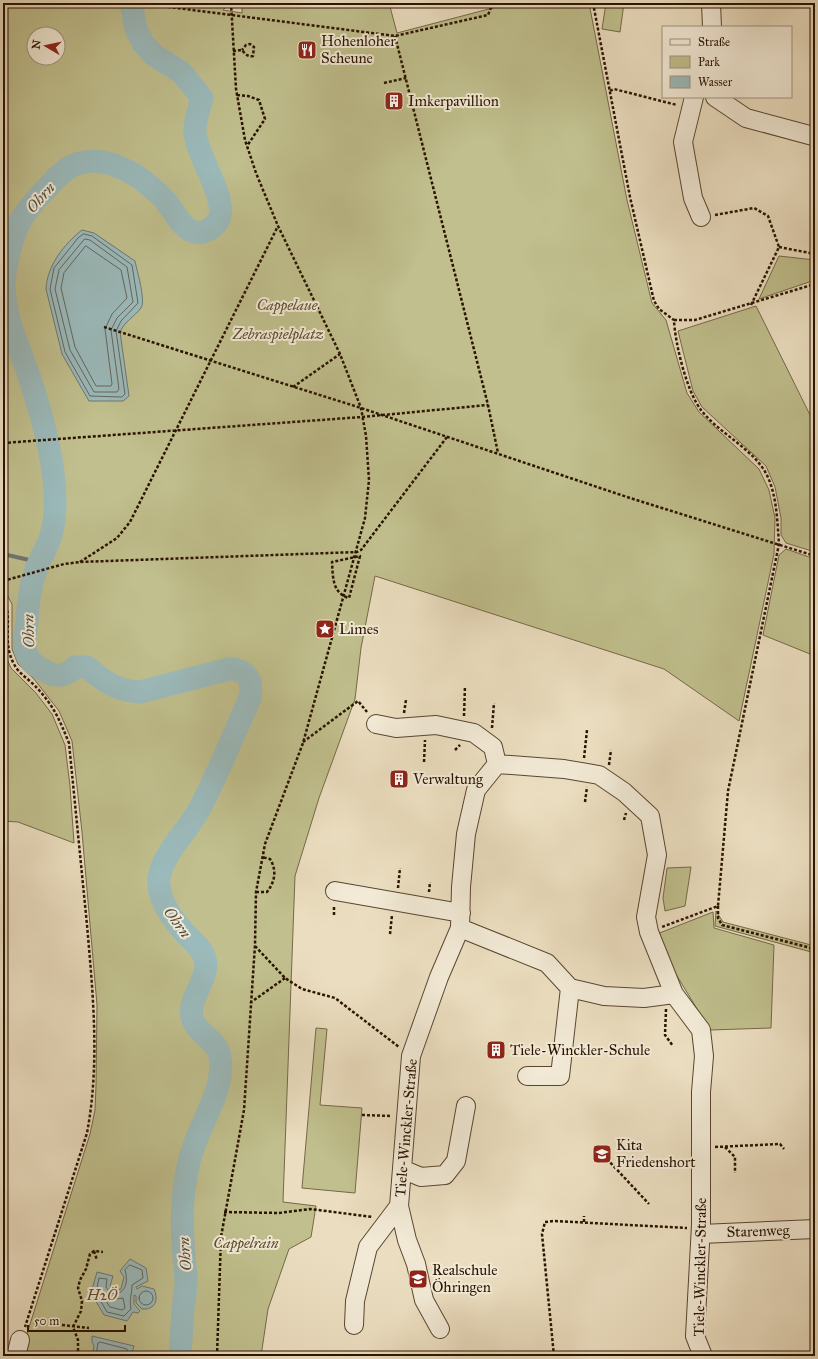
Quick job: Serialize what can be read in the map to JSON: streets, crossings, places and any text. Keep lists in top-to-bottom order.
{
  "streets": {
    "street": ["Tiele-Winckler-Straße", "Starenweg"]
  },
  "crossings": [
    ["Tiele-Winckler-Straße", "Starenweg"]
  ],
  "water": ["Ohrn"],
  "parks": [
    "Cappelaue",
    "Zebraspielplatz",
    "Cappelrain",
    "H2Ö"
  ],
  "places": {
    "restaurant": ["Hohenloher Scheune"],
    "building": ["Imkerpavillion", "Verwaltung", "Tiele-Winckler-Schule"],
    "place": ["Limes"],
    "school or university": ["Kita Friedenshort", "Realschule Öhringen"]
  },
  "legend": ["Straße", "Park", "Wasser"],
  "scale_bar": "50 m",
  "north": "left"
}
